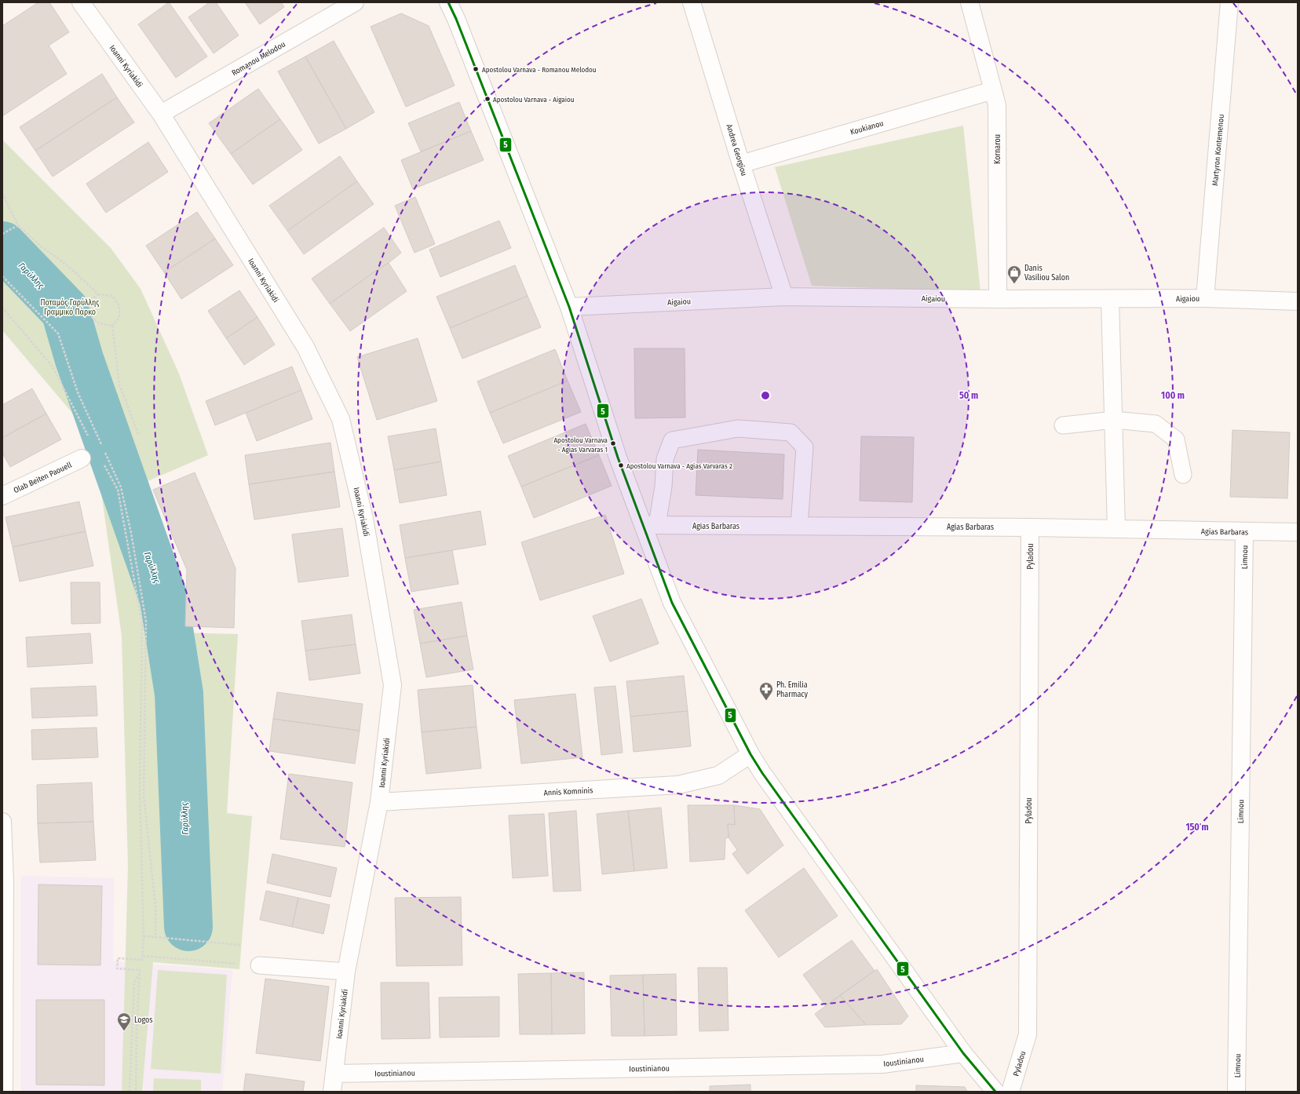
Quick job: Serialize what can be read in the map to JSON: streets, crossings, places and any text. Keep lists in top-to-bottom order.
{
  "streets": {
    "street": [
      "Romanou Melodou",
      "Ioanni Kyriakidi",
      "Koukianou",
      "Kornarou",
      "Andrea Georgiou",
      "Martyron Kontemenou",
      "Aigaiou",
      "Olab Beiten Paouell",
      "Agias Barbaras",
      "Pyladou",
      "Limnou",
      "Annis Komninis",
      "Ioustinianou"
    ]
  },
  "crossings": [
    ["Romanou Melodou", "Ioanni Kyriakidi"],
    ["Ioanni Kyriakidi", "Annis Komninis"],
    ["Ioanni Kyriakidi", "Ioustinianou"],
    ["Koukianou", "Kornarou"],
    ["Koukianou", "Andrea Georgiou"],
    ["Kornarou", "Aigaiou"],
    ["Andrea Georgiou", "Aigaiou"],
    ["Martyron Kontemenou", "Aigaiou"],
    ["Agias Barbaras", "Pyladou"],
    ["Agias Barbaras", "Limnou"]
  ],
  "water": ["Γαρύλλης"],
  "parks": ["Ποταμός Γαρύλλης Γραμμικό Πάρκο"],
  "places": {
    "other": [
      "Apostolou Varnava - Romanou Melodou",
      "Apostolou Varnava - Aigaiou",
      "Apostolou Varnava - Agias Varvaras 1",
      "Apostolou Varnava - Agias Varvaras 2"
    ],
    "shop": ["Danis Vasiliou Salon"],
    "pharmacy": ["Ph. Emilia Pharmacy"],
    "school or university": ["Logos"]
  },
  "lines": ["transit line 5"],
  "rings": ["50 m", "100 m", "150 m"]
}
